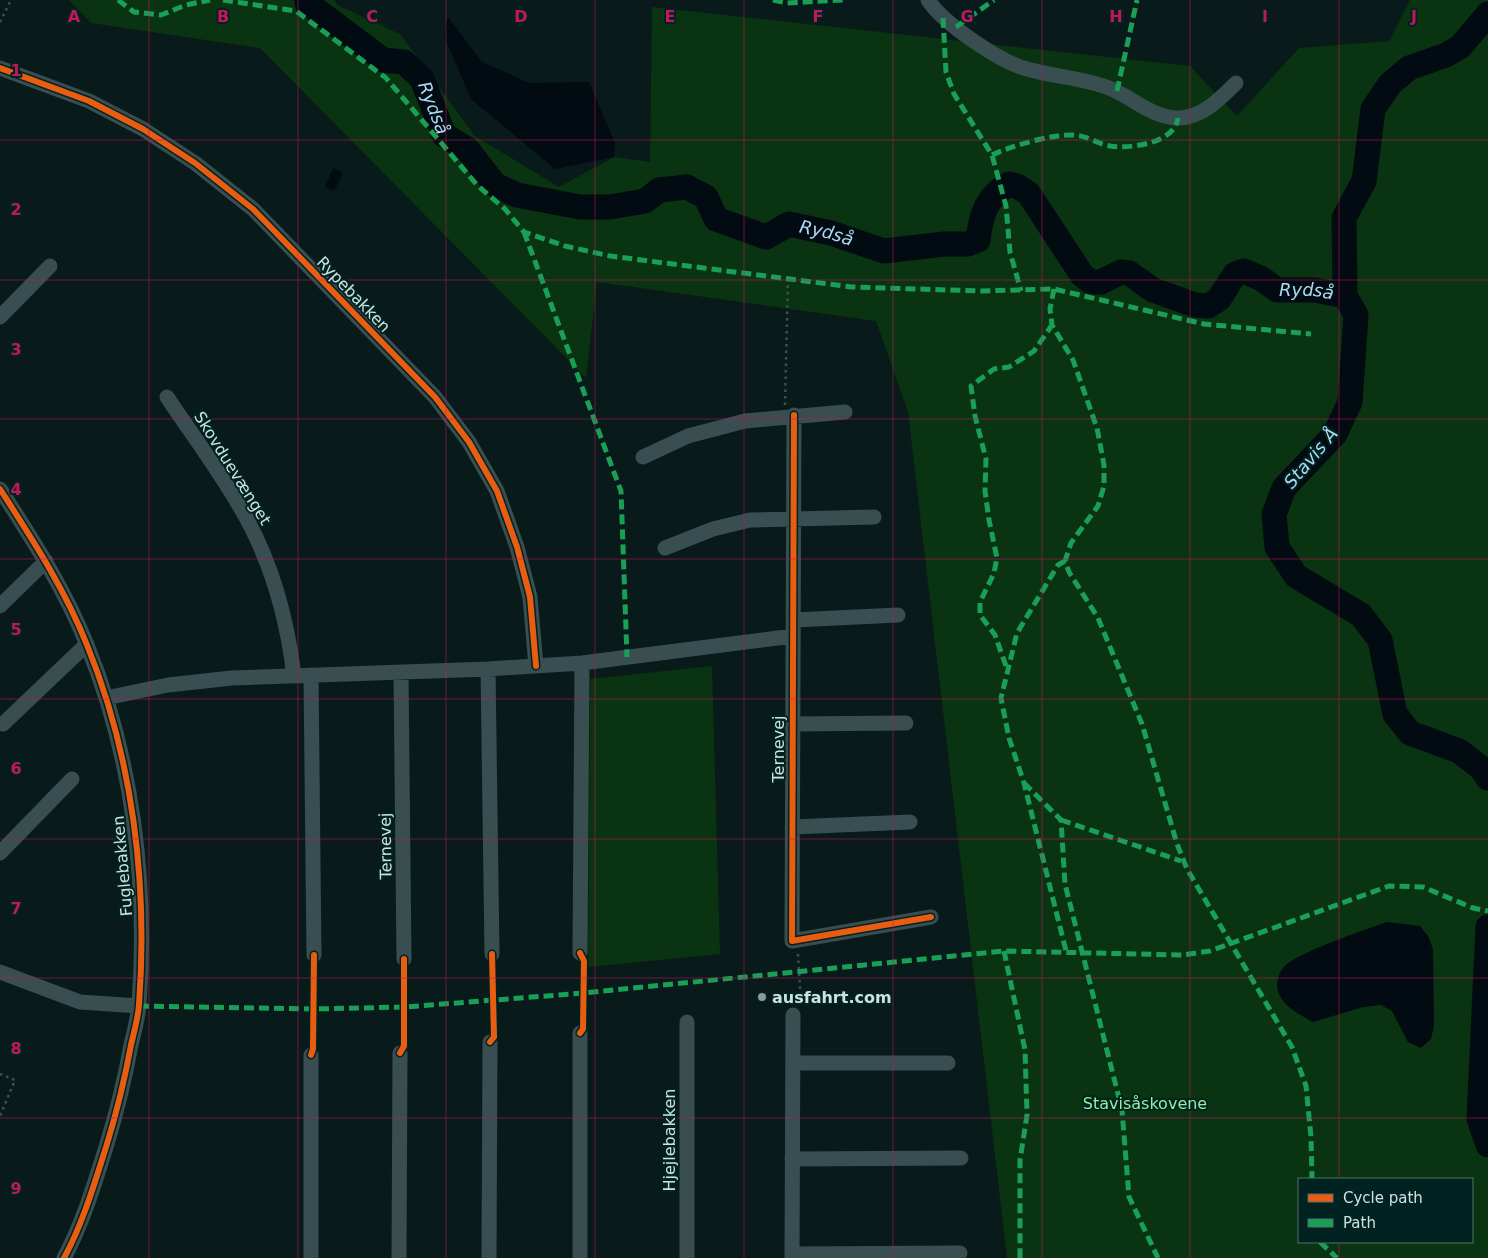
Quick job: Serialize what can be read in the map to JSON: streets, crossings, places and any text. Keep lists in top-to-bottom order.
{
  "streets": {
    "street": [
      "Rypebakken",
      "Skovduevænget",
      "Ternevej",
      "Fuglebakken",
      "Hjejlebakken"
    ]
  },
  "water": ["Rydså", "Stavis Å"],
  "parks": ["Stavisåskovene"],
  "places": ["ausfahrt.com"],
  "legend": ["Cycle path", "Path"],
  "grid": {
    "columns": [
      "A",
      "B",
      "C",
      "D",
      "E",
      "F",
      "G",
      "H",
      "I",
      "J"
    ],
    "rows": [
      "1",
      "2",
      "3",
      "4",
      "5",
      "6",
      "7",
      "8",
      "9"
    ]
  }
}
